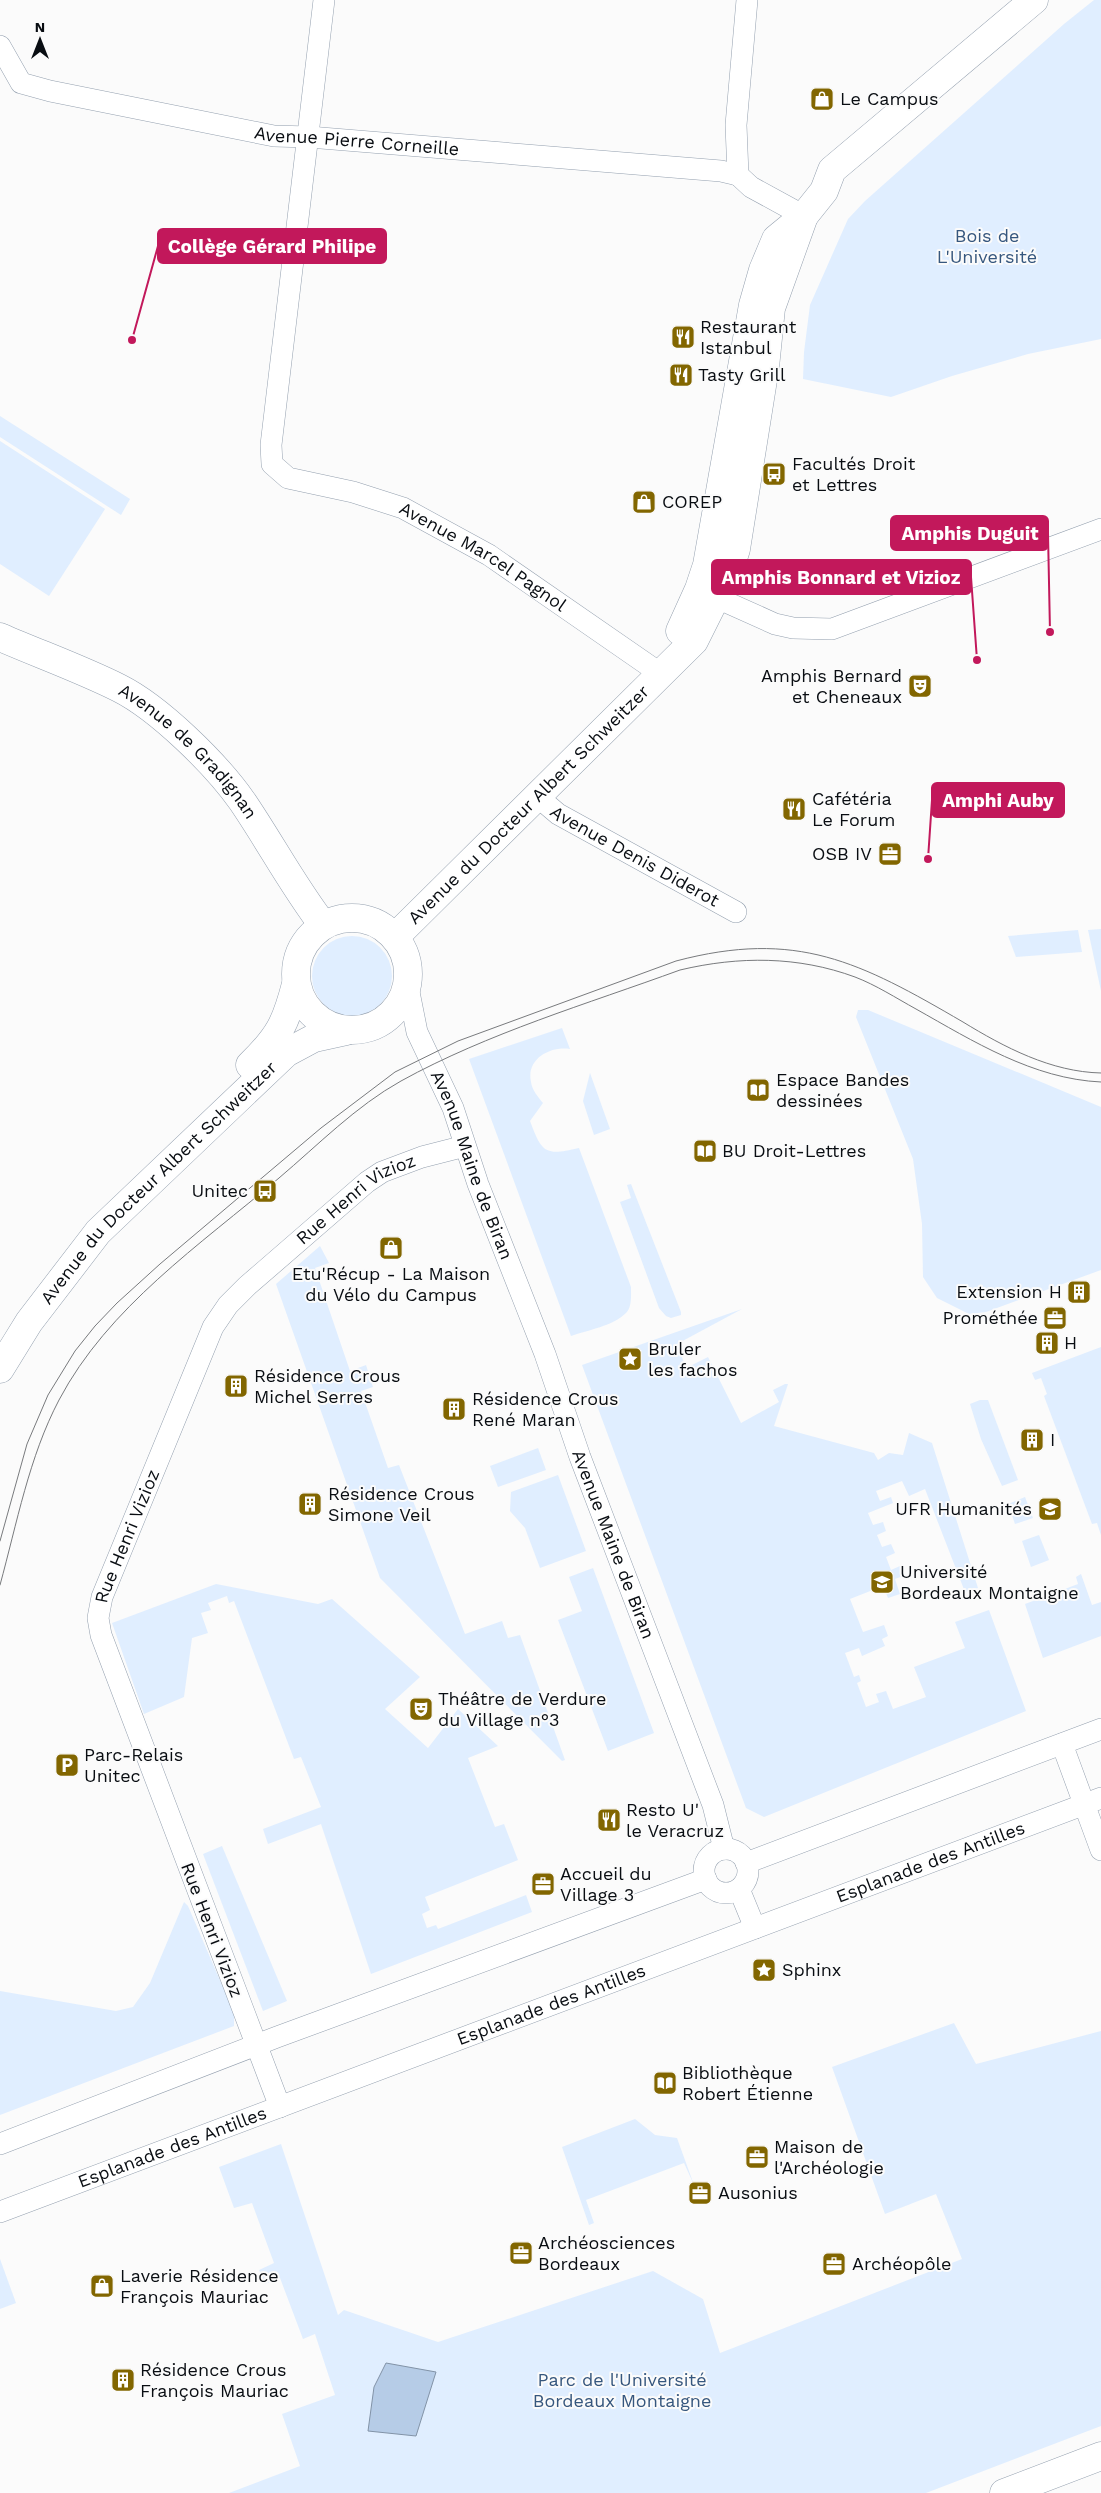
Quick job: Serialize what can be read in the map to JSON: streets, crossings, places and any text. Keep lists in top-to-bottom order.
{
  "streets": {
    "main road": ["Avenue de Gradignan", "Avenue du Docteur Albert Schweitzer"],
    "street": [
      "Avenue Pierre Corneille",
      "Avenue Marcel Pagnol",
      "Avenue Denis Diderot",
      "Avenue Maine de Biran",
      "Rue Henri Vizioz",
      "Esplanade des Antilles"
    ]
  },
  "crossings": [
    ["Avenue Pierre Corneille", "Avenue Marcel Pagnol"],
    ["Avenue Marcel Pagnol", "Avenue du Docteur Albert Schweitzer"],
    ["Avenue de Gradignan", "Avenue du Docteur Albert Schweitzer"],
    ["Avenue de Gradignan", "Avenue Maine de Biran"],
    ["Avenue du Docteur Albert Schweitzer", "Avenue Denis Diderot"],
    ["Avenue du Docteur Albert Schweitzer", "Avenue Maine de Biran"],
    ["Avenue Maine de Biran", "Rue Henri Vizioz"],
    ["Rue Henri Vizioz", "Esplanade des Antilles"]
  ],
  "parks": ["Bois de L'Université", "Parc de l'Université Bordeaux Montaigne"],
  "places": {
    "shop": [
      "Le Campus",
      "COREP",
      "Etu'Récup - La Maison du Vélo du Campus",
      "Laverie Résidence François Mauriac"
    ],
    "restaurant": [
      "Restaurant Istanbul",
      "Tasty Grill",
      "Cafétéria Le Forum",
      "Resto U' le Veracruz"
    ],
    "other": [
      "Collège Gérard Philipe",
      "Amphis Duguit",
      "Amphis Bonnard et Vizioz",
      "Amphi Auby"
    ],
    "bus stop": ["Facultés Droit et Lettres", "Unitec"],
    "theatre": ["Amphis Bernard et Cheneaux", "Théâtre de Verdure du Village n°3"],
    "office": [
      "OSB IV",
      "Prométhée",
      "Accueil du Village 3",
      "Maison de l'Archéologie",
      "Ausonius",
      "Archéosciences Bordeaux",
      "Archéopôle"
    ],
    "library": ["Espace Bandes dessinées", "BU Droit-Lettres", "Bibliothèque Robert Étienne"],
    "building": [
      "Extension H",
      "H",
      "Résidence Crous Michel Serres",
      "Résidence Crous René Maran",
      "I",
      "Résidence Crous Simone Veil",
      "Résidence Crous François Mauriac"
    ],
    "place": ["Bruler les fachos", "Sphinx"],
    "school or university": ["UFR Humanités", "Université Bordeaux Montaigne"],
    "parking": ["Parc-Relais Unitec"]
  },
  "north": "top"
}
